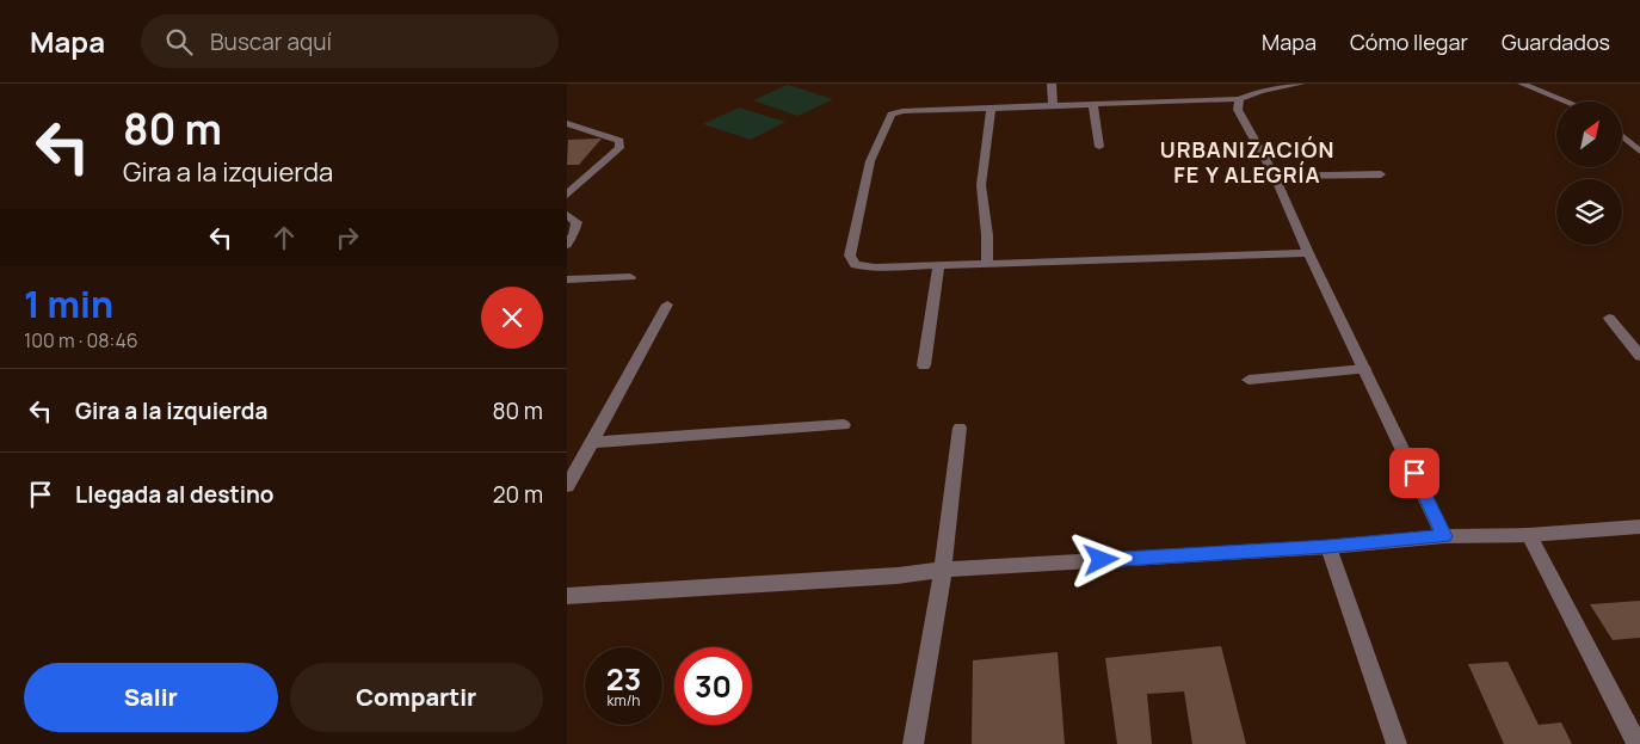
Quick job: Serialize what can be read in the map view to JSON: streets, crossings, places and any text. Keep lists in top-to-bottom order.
{
  "districts": ["URBANIZACIÓN FE Y ALEGRÍA"],
  "north": "top right",
  "page": {
    "header": "Mapa",
    "search": "Buscar aquí",
    "nav": ["Mapa", "Cómo llegar", "Guardados"],
    "turn": ["80 m", "Gira a la izquierda"],
    "heading": ["1 min", "100 m · 08:46"],
    "list": [
      {
        "name": "Gira a la izquierda",
        "value": "80 m"
      },
      {
        "name": "Llegada al destino",
        "value": "20 m"
      }
    ],
    "speed": "23 km/h",
    "limit": "30",
    "buttons": ["Salir", "Compartir"]
  }
}
